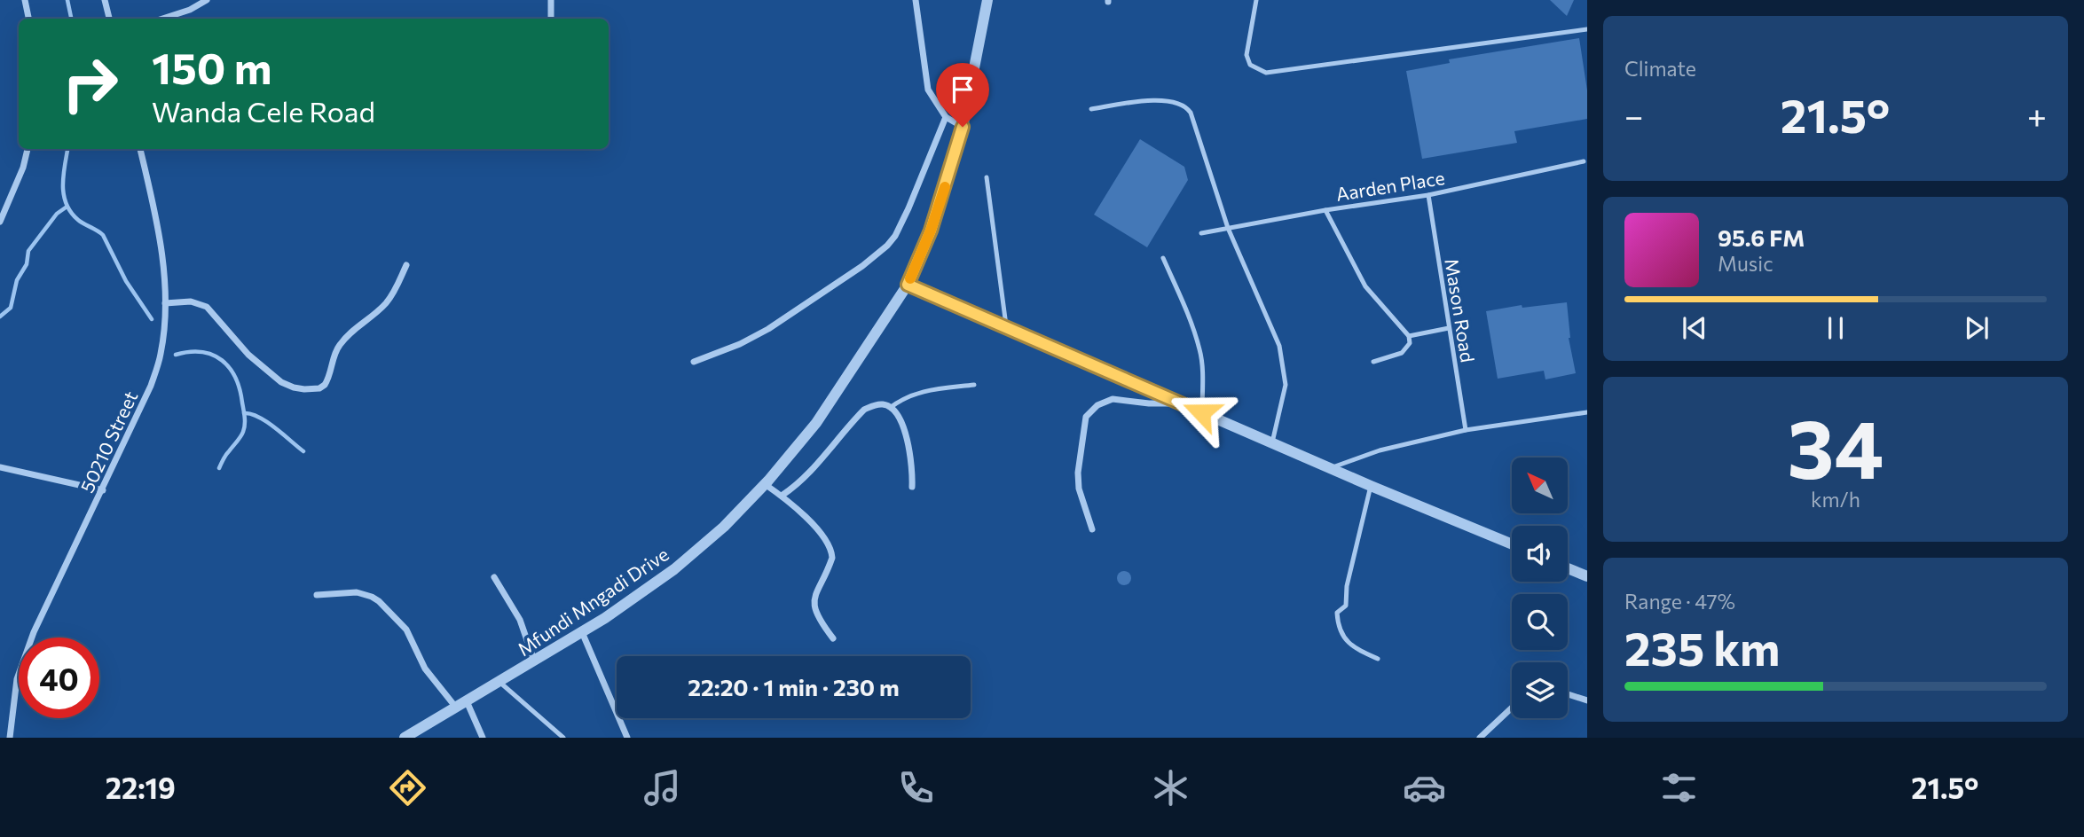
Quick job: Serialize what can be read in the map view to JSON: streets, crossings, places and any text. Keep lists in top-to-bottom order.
{
  "streets": {
    "street": ["50210 Street", "Mfundi Mngadi Drive"],
    "lane": ["Aarden Place", "Mason Road"]
  },
  "crossings": [
    ["Aarden Place", "Mason Road"]
  ],
  "north": "top left",
  "page": {
    "tile": [
      "Climate",
      ["34", "km/h"],
      ["Range · 47%", "235 km"]
    ],
    "turn": ["150 m", "Wanda Cele Road"],
    "heat": ["−", "21.5°", "+"],
    "song": ["95.6 FM", "Music"],
    "limit": "40",
    "trip": "22:20 · 1 min · 230 m",
    "tabs": ["22:19", "21.5°"]
  }
}
